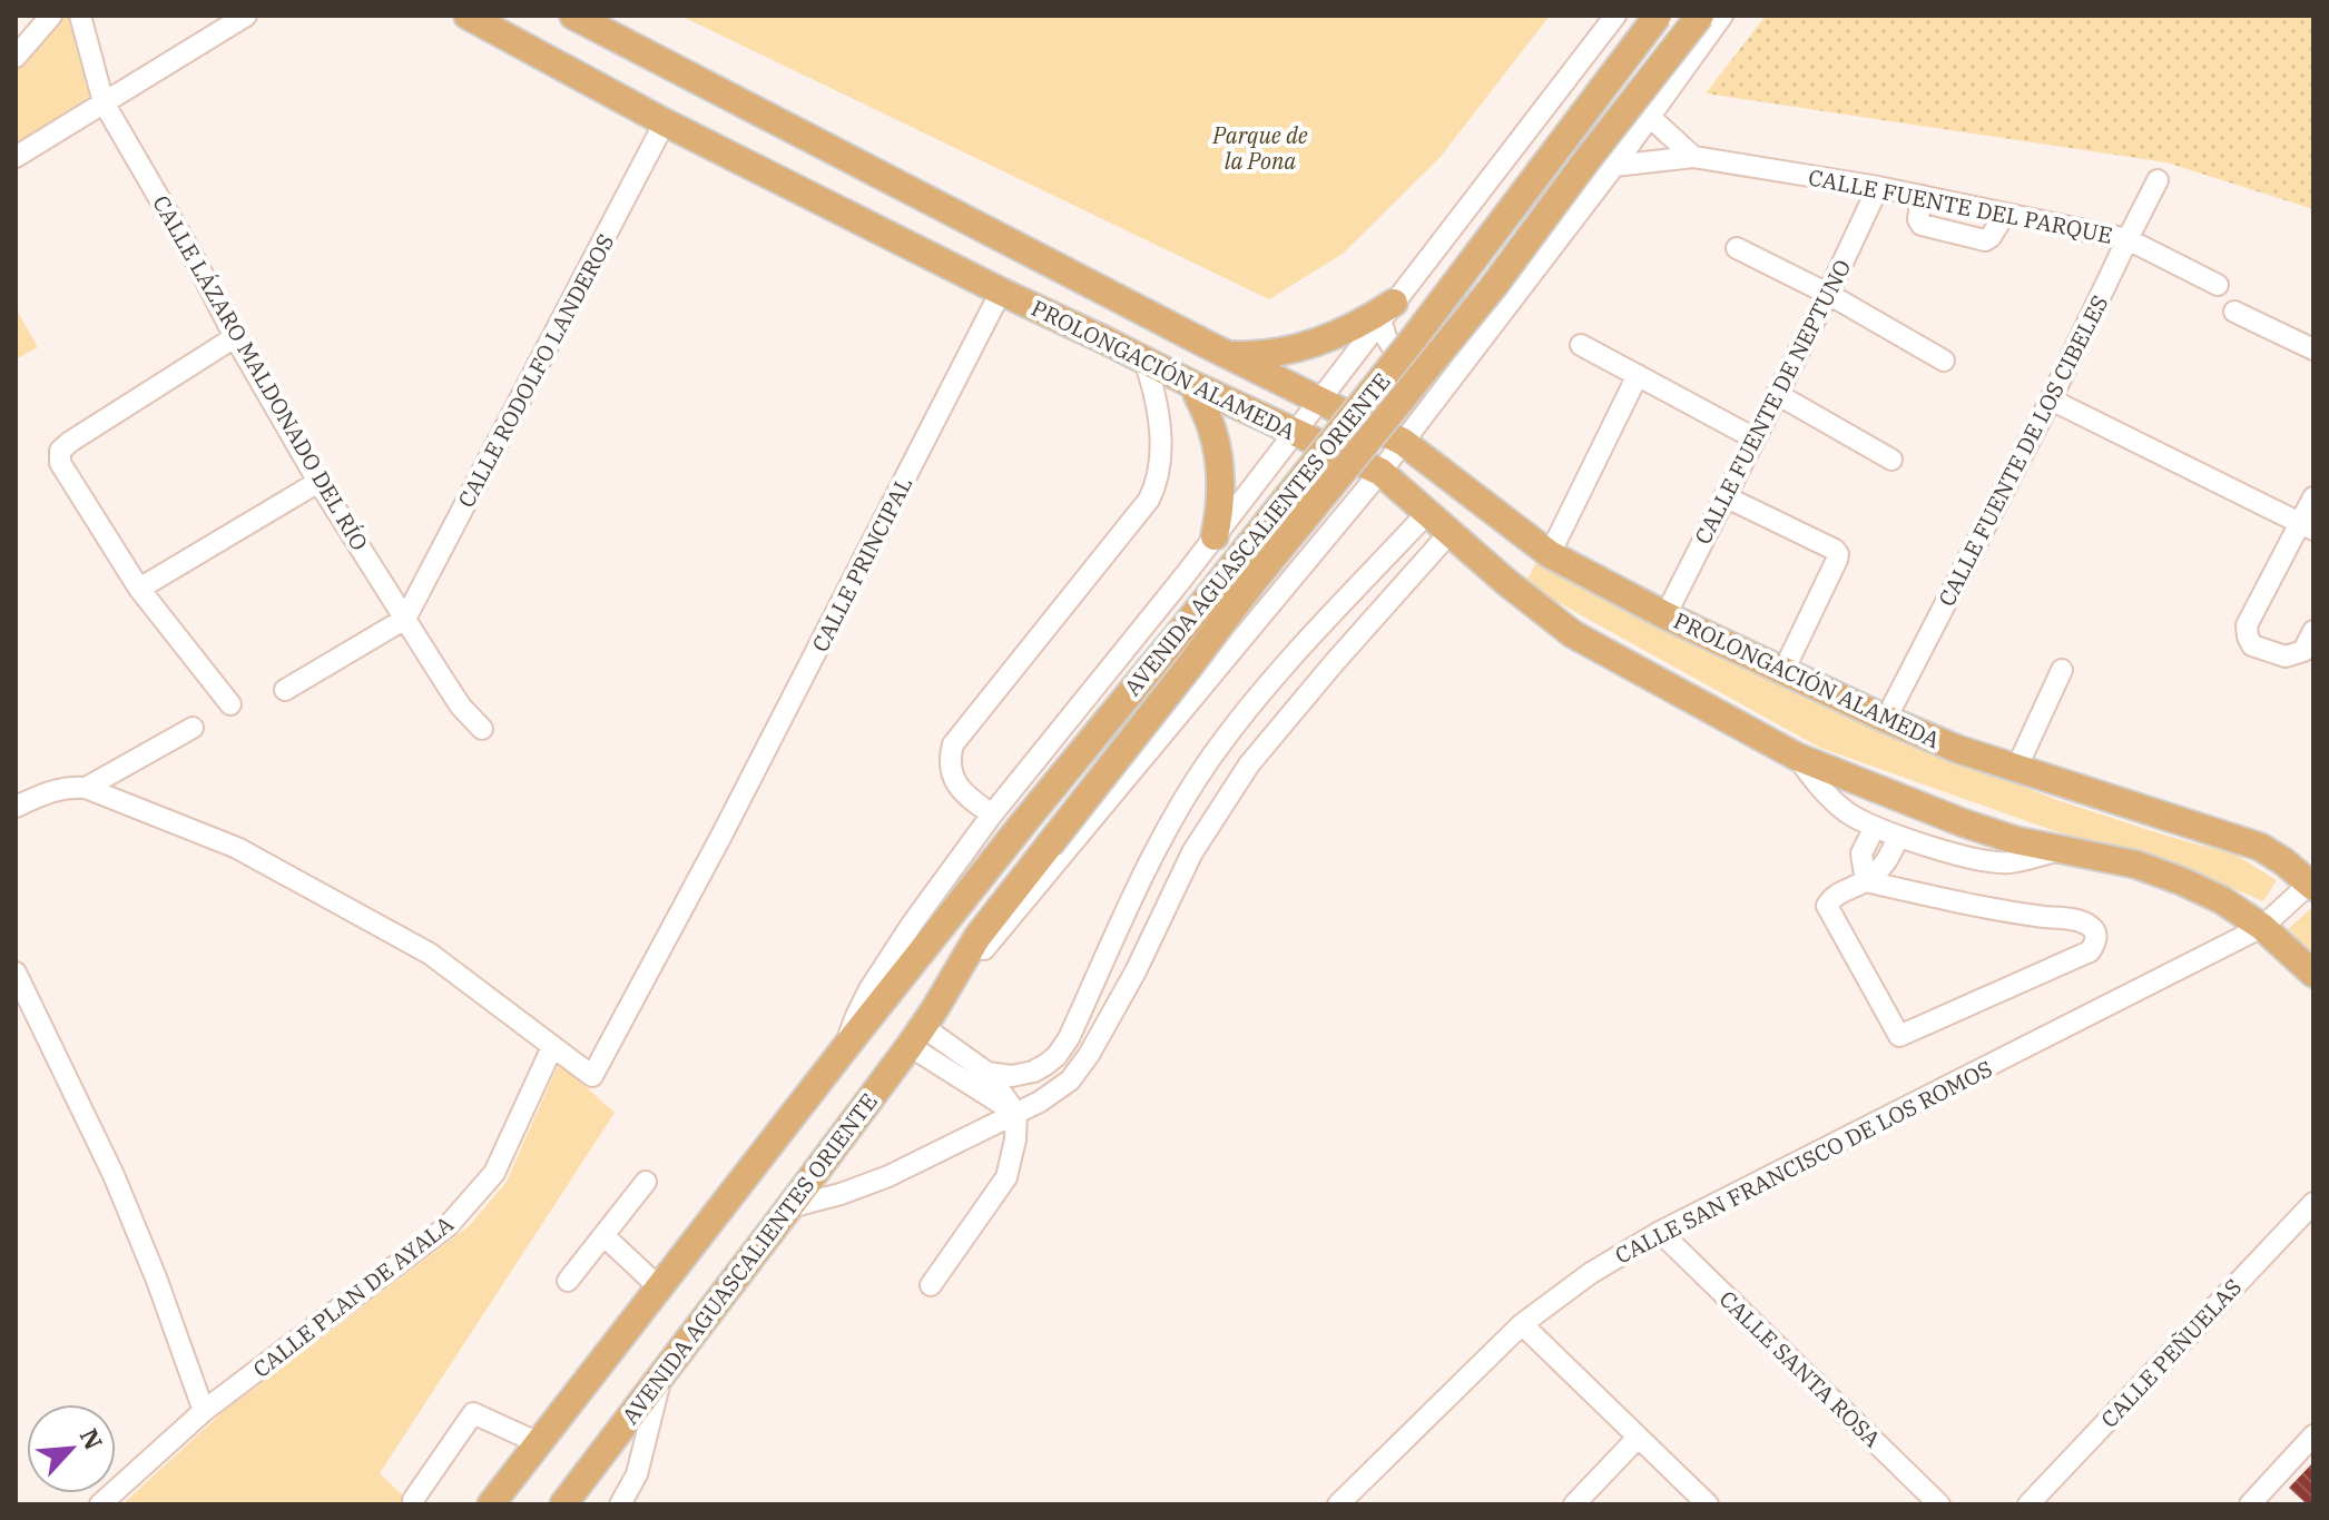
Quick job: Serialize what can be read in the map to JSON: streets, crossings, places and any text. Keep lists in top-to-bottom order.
{
  "streets": {
    "main road": ["PROLONGACIÓN ALAMEDA", "AVENIDA AGUASCALIENTES ORIENTE"],
    "street": [
      "CALLE FUENTE DEL PARQUE",
      "CALLE RODOLFO LANDEROS",
      "CALLE LÁZARO MALDONADO DEL RÍO",
      "CALLE FUENTE DE NEPTUNO",
      "CALLE FUENTE DE LOS CIBELES",
      "CALLE PRINCIPAL",
      "CALLE SAN FRANCISCO DE LOS ROMOS",
      "CALLE PLAN DE AYALA",
      "CALLE PEÑUELAS",
      "CALLE SANTA ROSA"
    ]
  },
  "crossings": [
    ["CALLE FUENTE DEL PARQUE", "CALLE FUENTE DE NEPTUNO"],
    ["CALLE FUENTE DEL PARQUE", "CALLE FUENTE DE LOS CIBELES"],
    ["CALLE FUENTE DEL PARQUE", "AVENIDA AGUASCALIENTES ORIENTE"],
    ["PROLONGACIÓN ALAMEDA", "CALLE RODOLFO LANDEROS"],
    ["PROLONGACIÓN ALAMEDA", "CALLE FUENTE DE NEPTUNO"],
    ["PROLONGACIÓN ALAMEDA", "CALLE FUENTE DE LOS CIBELES"],
    ["PROLONGACIÓN ALAMEDA", "AVENIDA AGUASCALIENTES ORIENTE"],
    ["PROLONGACIÓN ALAMEDA", "CALLE PRINCIPAL"],
    ["PROLONGACIÓN ALAMEDA", "CALLE SAN FRANCISCO DE LOS ROMOS"],
    ["CALLE RODOLFO LANDEROS", "CALLE LÁZARO MALDONADO DEL RÍO"],
    ["CALLE PRINCIPAL", "CALLE PLAN DE AYALA"],
    ["CALLE SAN FRANCISCO DE LOS ROMOS", "CALLE SANTA ROSA"]
  ],
  "parks": ["Parque de la Pona"],
  "north": "top right"
}
